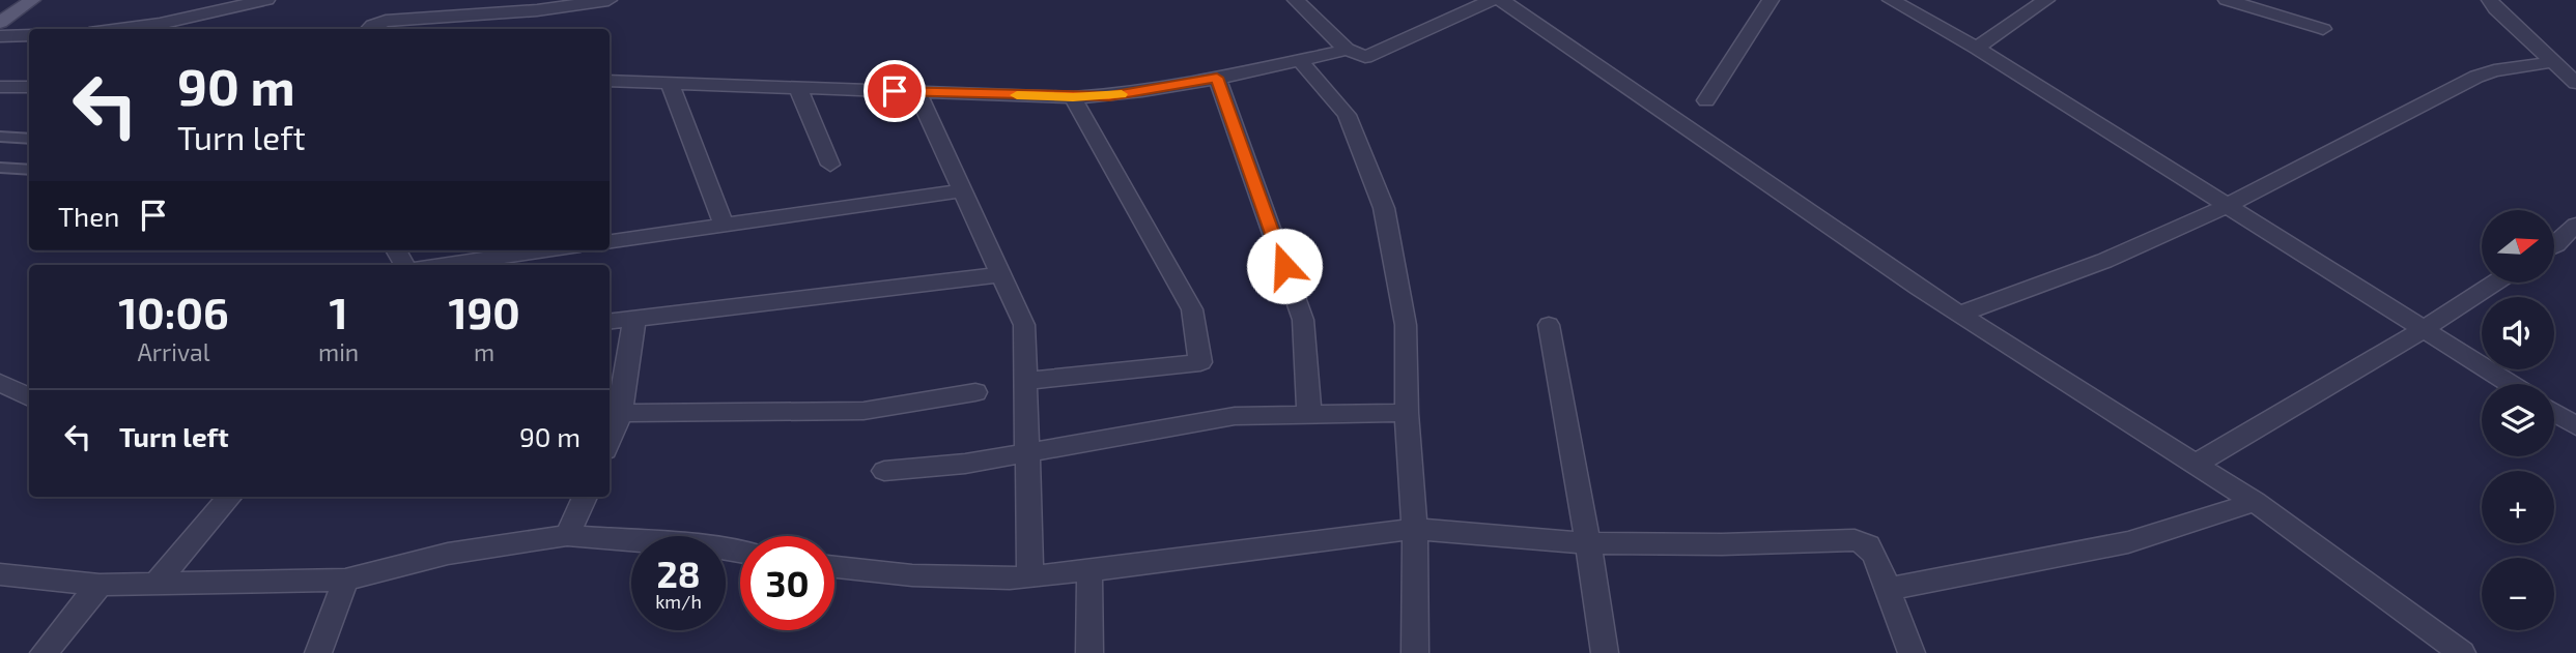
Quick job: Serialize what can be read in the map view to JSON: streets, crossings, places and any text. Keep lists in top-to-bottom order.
{
  "north": "right",
  "page": {
    "turn": ["90 m", "Turn left"],
    "then": "Then",
    "map_buttons": ["+", "−"],
    "eta": [
      "10:06",
      "Arrival",
      "1",
      "min",
      "190",
      "m"
    ],
    "list": [
      {
        "name": "Turn left",
        "value": "90 m"
      }
    ],
    "speed": "28 km/h",
    "limit": "30"
  }
}
